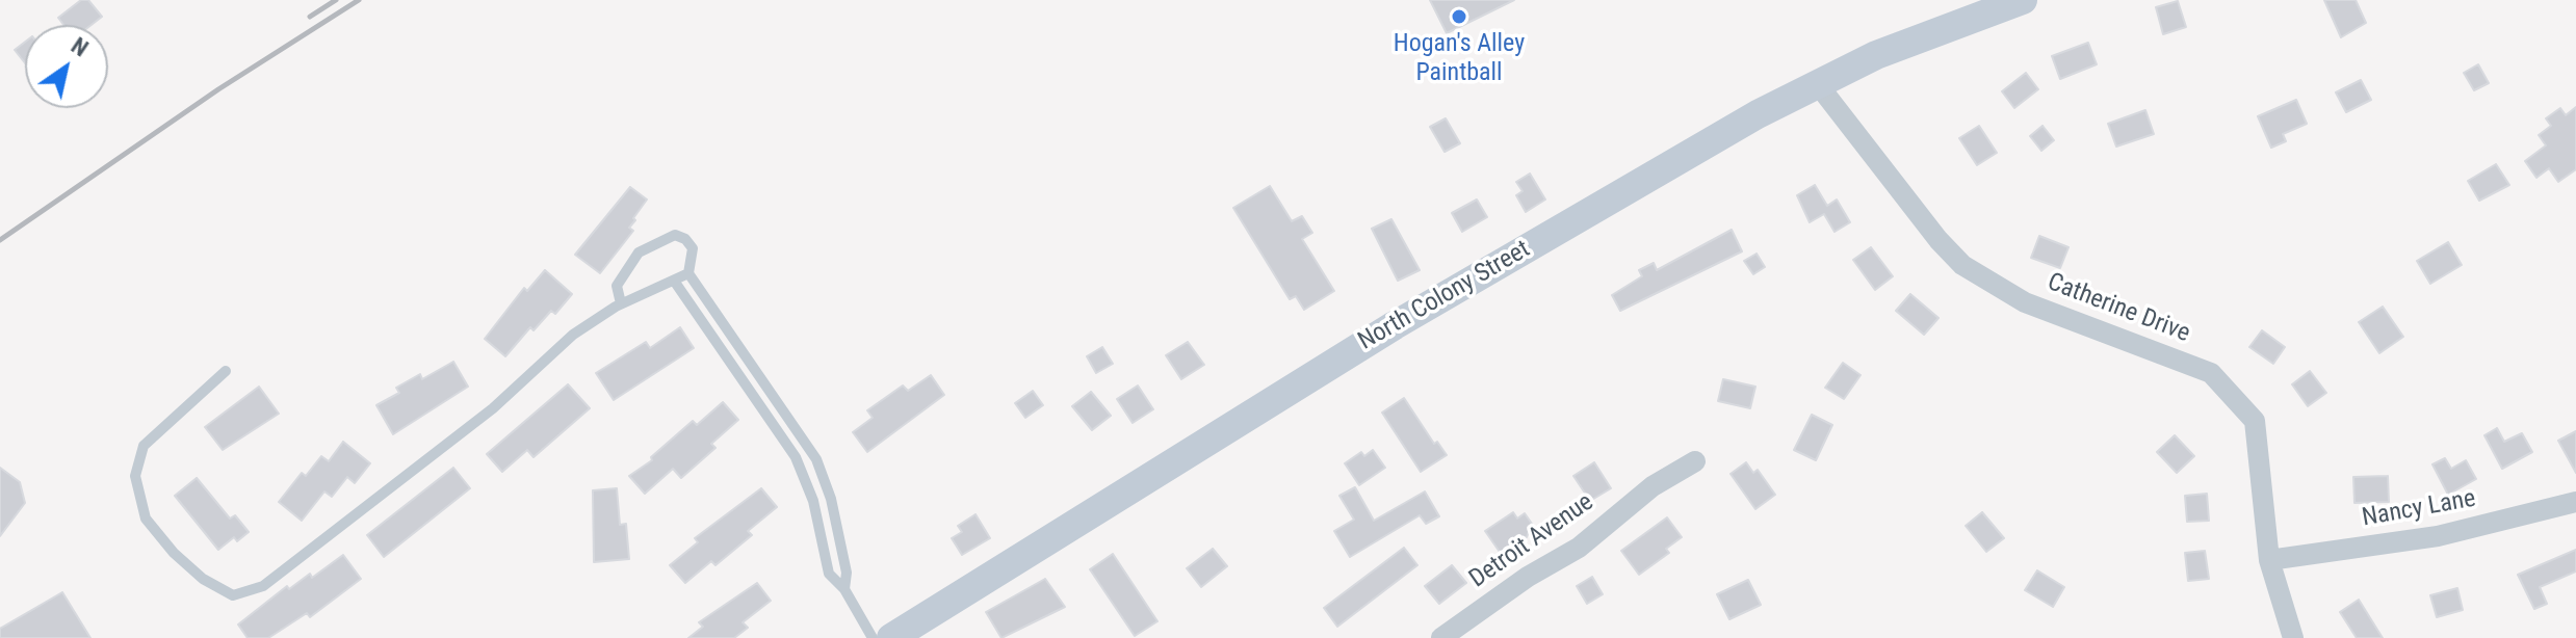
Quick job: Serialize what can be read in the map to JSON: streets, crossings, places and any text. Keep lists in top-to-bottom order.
{
  "streets": {
    "main road": ["North Colony Street"],
    "street": ["Catherine Drive", "Nancy Lane", "Detroit Avenue"]
  },
  "crossings": [
    ["North Colony Street", "Catherine Drive"],
    ["Catherine Drive", "Nancy Lane"]
  ],
  "places": ["Hogan's Alley Paintball"],
  "north": "top right"
}
